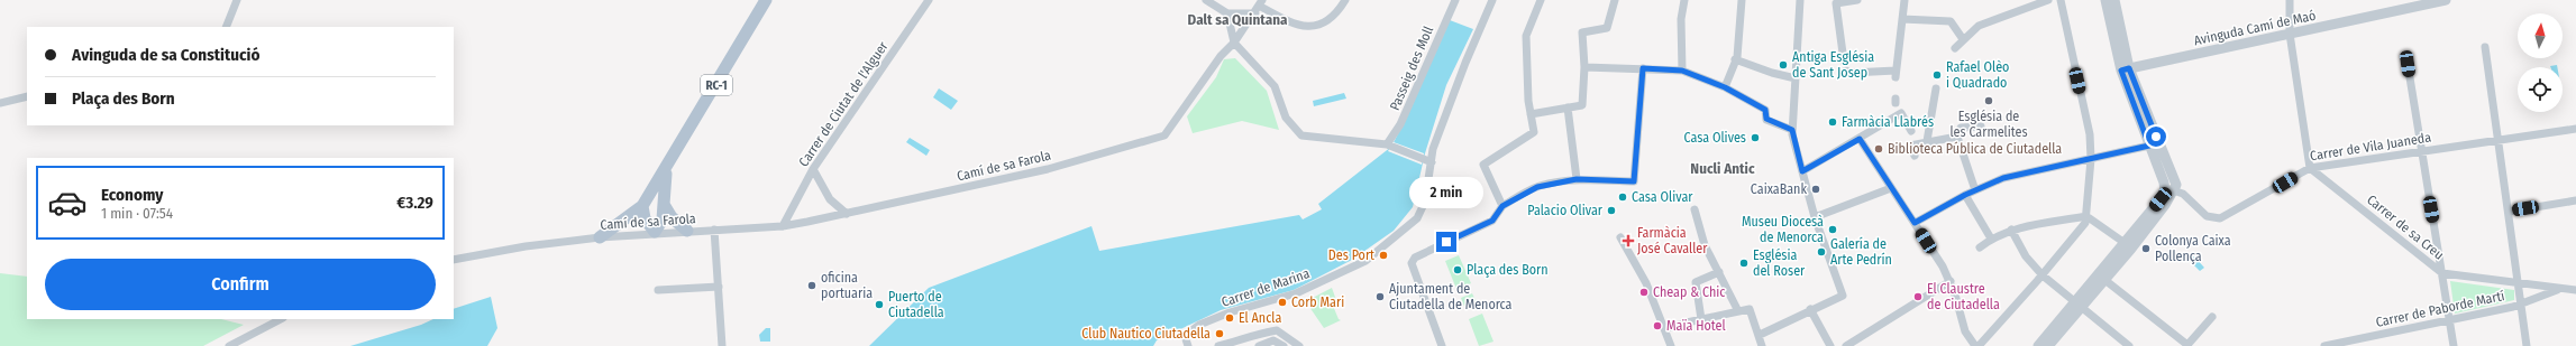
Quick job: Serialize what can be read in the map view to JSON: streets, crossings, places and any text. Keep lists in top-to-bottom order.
{
  "streets": {
    "main road": ["RC-1"],
    "street": [
      "Avinguda Camí de Maó",
      "Passeig des Moll",
      "Carrer de Ciutat de l'Alguer",
      "Carrer de Vila Juaneda",
      "Camí de sa Farola",
      "Carrer de sa Creu",
      "Carrer de Marina",
      "Carrer de Paborde Martí"
    ]
  },
  "crossings": [
    ["RC-1", "Camí de sa Farola"],
    ["Carrer de Ciutat de l'Alguer", "Camí de sa Farola"],
    ["Carrer de Vila Juaneda", "Carrer de sa Creu"],
    ["Carrer de sa Creu", "Carrer de Paborde Martí"]
  ],
  "districts": ["Dalt sa Quintana", "Nucli Antic"],
  "places": {
    "other": [
      "Antiga Església de Sant Josep",
      "Rafael Olèo i Quadrado",
      "Església de les Carmelites",
      "Farmàcia Llabrés",
      "Casa Olives",
      "Biblioteca Pública de Ciutadella",
      "CaixaBank",
      "Casa Olivar",
      "Palacio Olivar",
      "Museu Diocesà de Menorca",
      "Colonya Caixa Pollença",
      "Galería de Arte Pedrín",
      "Des Port",
      "Església del Roser",
      "Plaça des Born",
      "oficina portuaria",
      "Cheap & Chic",
      "Ajuntament de Ciutadella de Menorca",
      "El Claustre de Ciutadella",
      "Corb Mari",
      "Puerto de Ciutadella",
      "El Ancla",
      "Maïa Hotel",
      "Club Nautico Ciutadella"
    ],
    "health": ["Farmàcia José Cavaller"]
  },
  "north": "top",
  "page": {
    "banner": ["Avinguda de sa Constitució", "Plaça des Born"],
    "list": [
      {
        "name": "Economy",
        "note": "1 min · 07:54",
        "value": "€3.29"
      }
    ],
    "bubble": "2 min",
    "buttons": "Confirm"
  }
}
